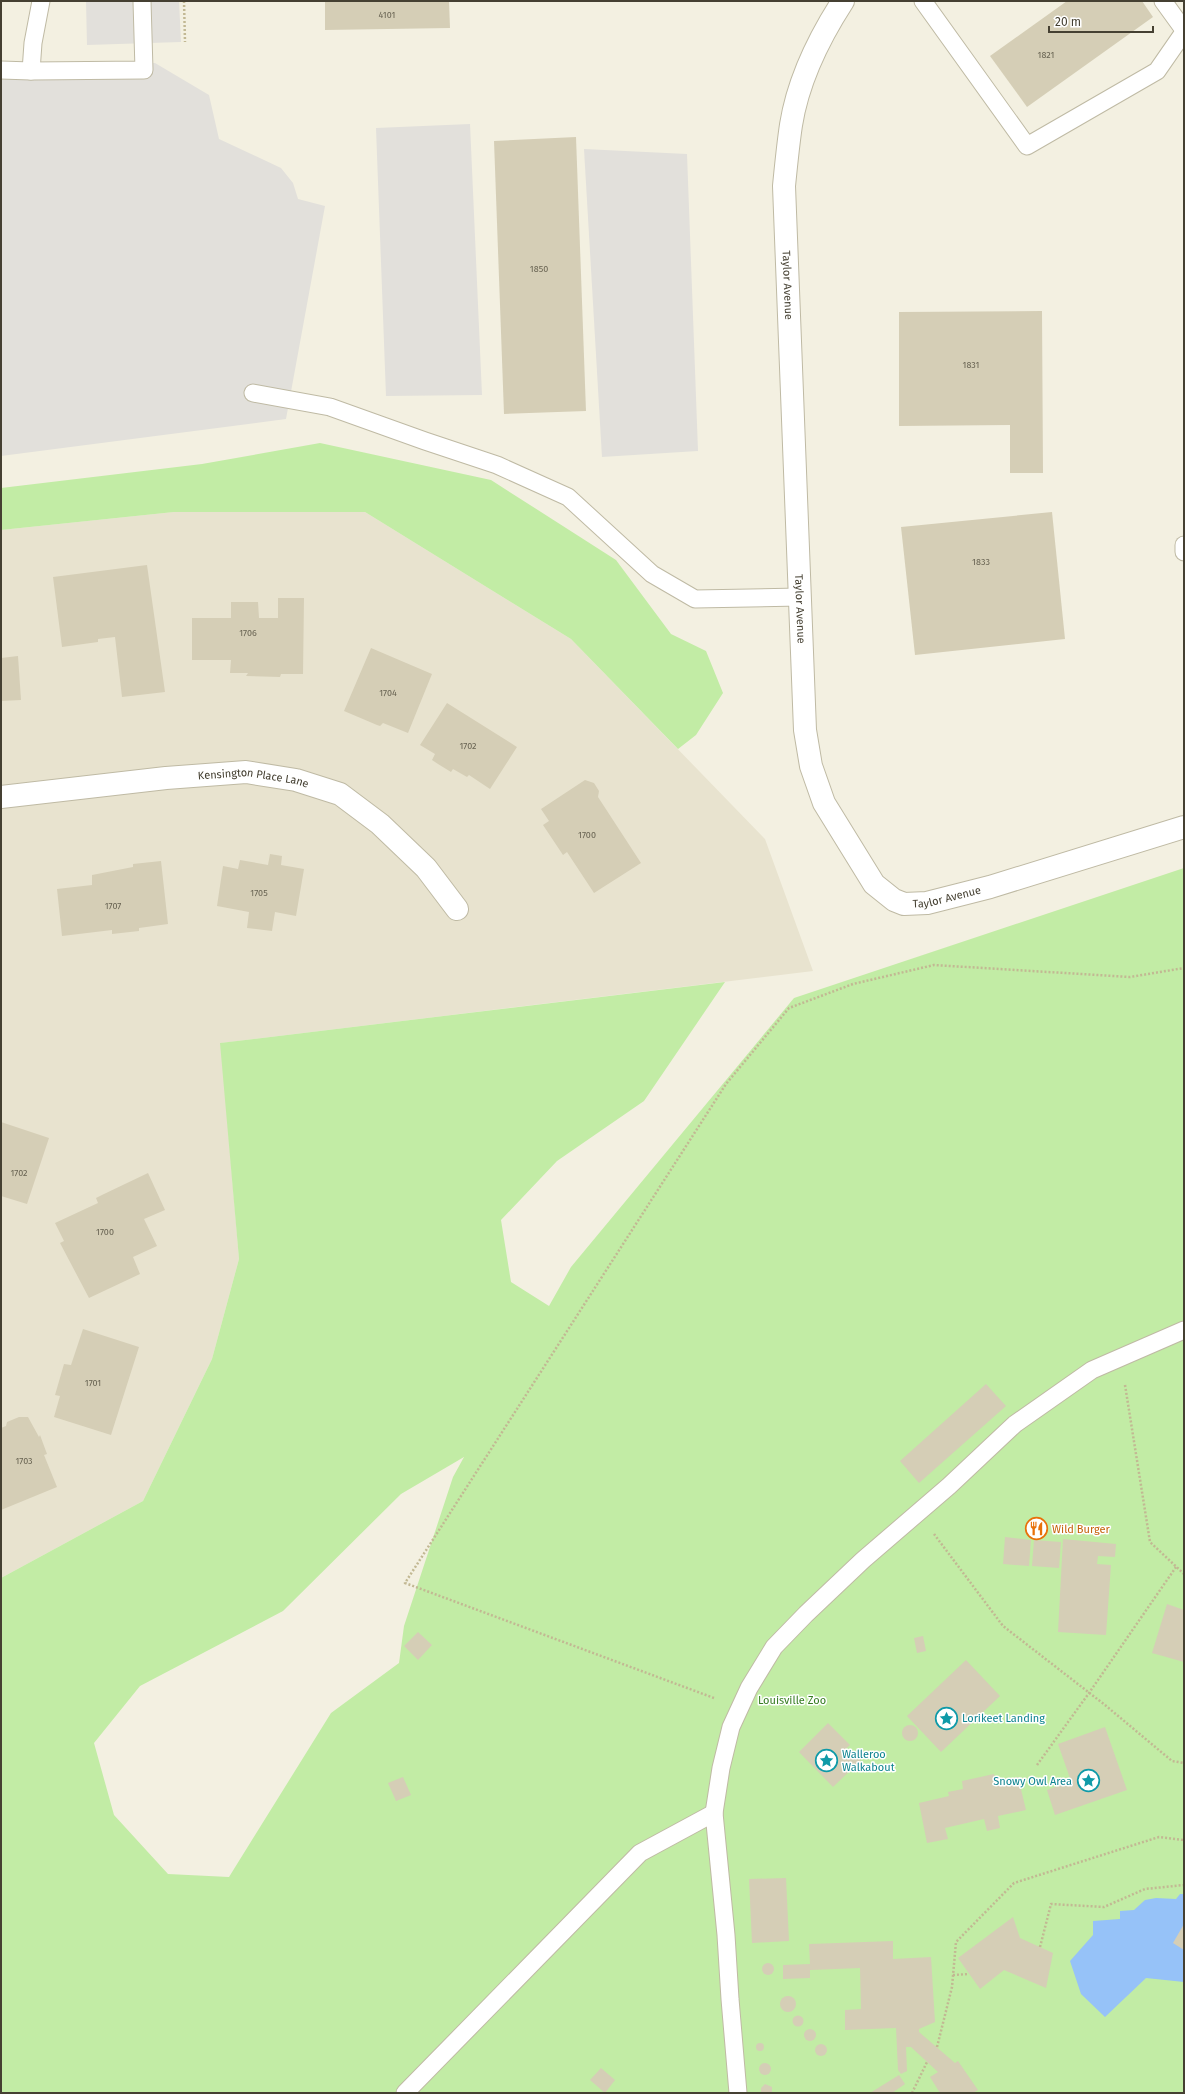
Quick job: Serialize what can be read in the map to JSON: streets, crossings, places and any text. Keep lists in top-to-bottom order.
{
  "streets": {
    "street": ["Taylor Avenue", "Kensington Place Lane"]
  },
  "parks": ["Louisville Zoo"],
  "places": {
    "restaurant": ["Wild Burger"],
    "place": ["Lorikeet Landing", "Walleroo Walkabout", "Snowy Owl Area"]
  },
  "house_numbers": [
    "4101",
    "1821",
    "1850",
    "1831",
    "1833",
    "1706",
    "1704",
    "1702",
    "1700",
    "1705",
    "1707",
    "1702",
    "1700",
    "1701",
    "1703"
  ],
  "scale_bar": "20 m"
}
